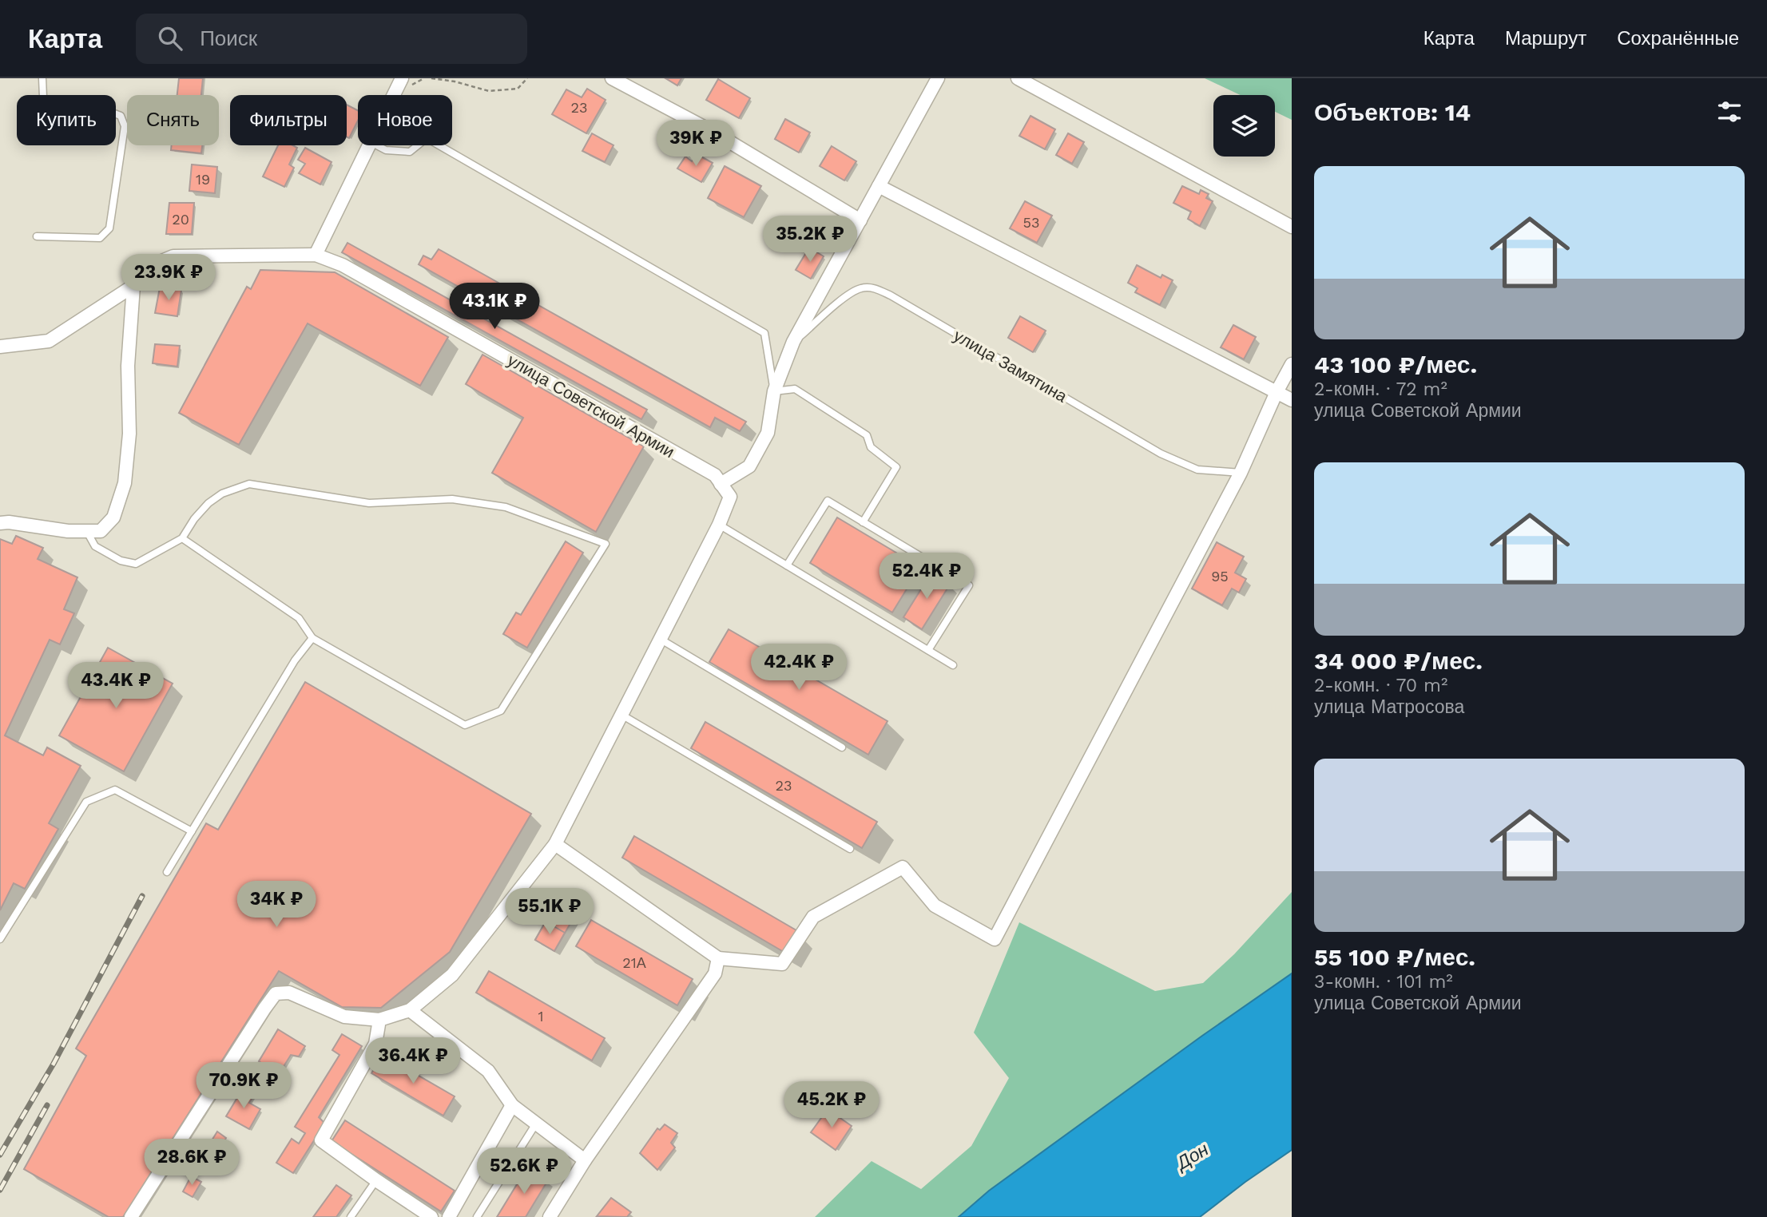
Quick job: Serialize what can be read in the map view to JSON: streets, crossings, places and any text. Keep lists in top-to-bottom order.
{
  "streets": {
    "street": ["улица Замятина", "улица Советской Армии"]
  },
  "crossings": [
    ["улица Замятина", "улица Советской Армии"]
  ],
  "water": ["Дон"],
  "house_numbers": [
    "23",
    "19",
    "20",
    "53",
    "95",
    "23",
    "21А",
    "1"
  ],
  "page": {
    "header": "Карта",
    "search": "Поиск",
    "nav": ["Карта", "Маршрут", "Сохранённые"],
    "heading": "Объектов: 14",
    "chip": [
      "Купить",
      "Снять",
      "Фильтры",
      "Новое"
    ],
    "price": [
      "39K ₽",
      "35.2K ₽",
      "23.9K ₽",
      "43.1K ₽",
      "52.4K ₽",
      "42.4K ₽",
      "43.4K ₽",
      "34K ₽",
      "55.1K ₽",
      "36.4K ₽",
      "70.9K ₽",
      "45.2K ₽",
      "28.6K ₽",
      "52.6K ₽"
    ],
    "list": [
      {
        "name": "43 100 ₽/мес.",
        "note": "2-комн. · 72 m² · улица Советской Армии"
      },
      {
        "name": "34 000 ₽/мес.",
        "note": "2-комн. · 70 m² · улица Матросова"
      },
      {
        "name": "55 100 ₽/мес.",
        "note": "3-комн. · 101 m² · улица Советской Армии"
      }
    ]
  }
}
